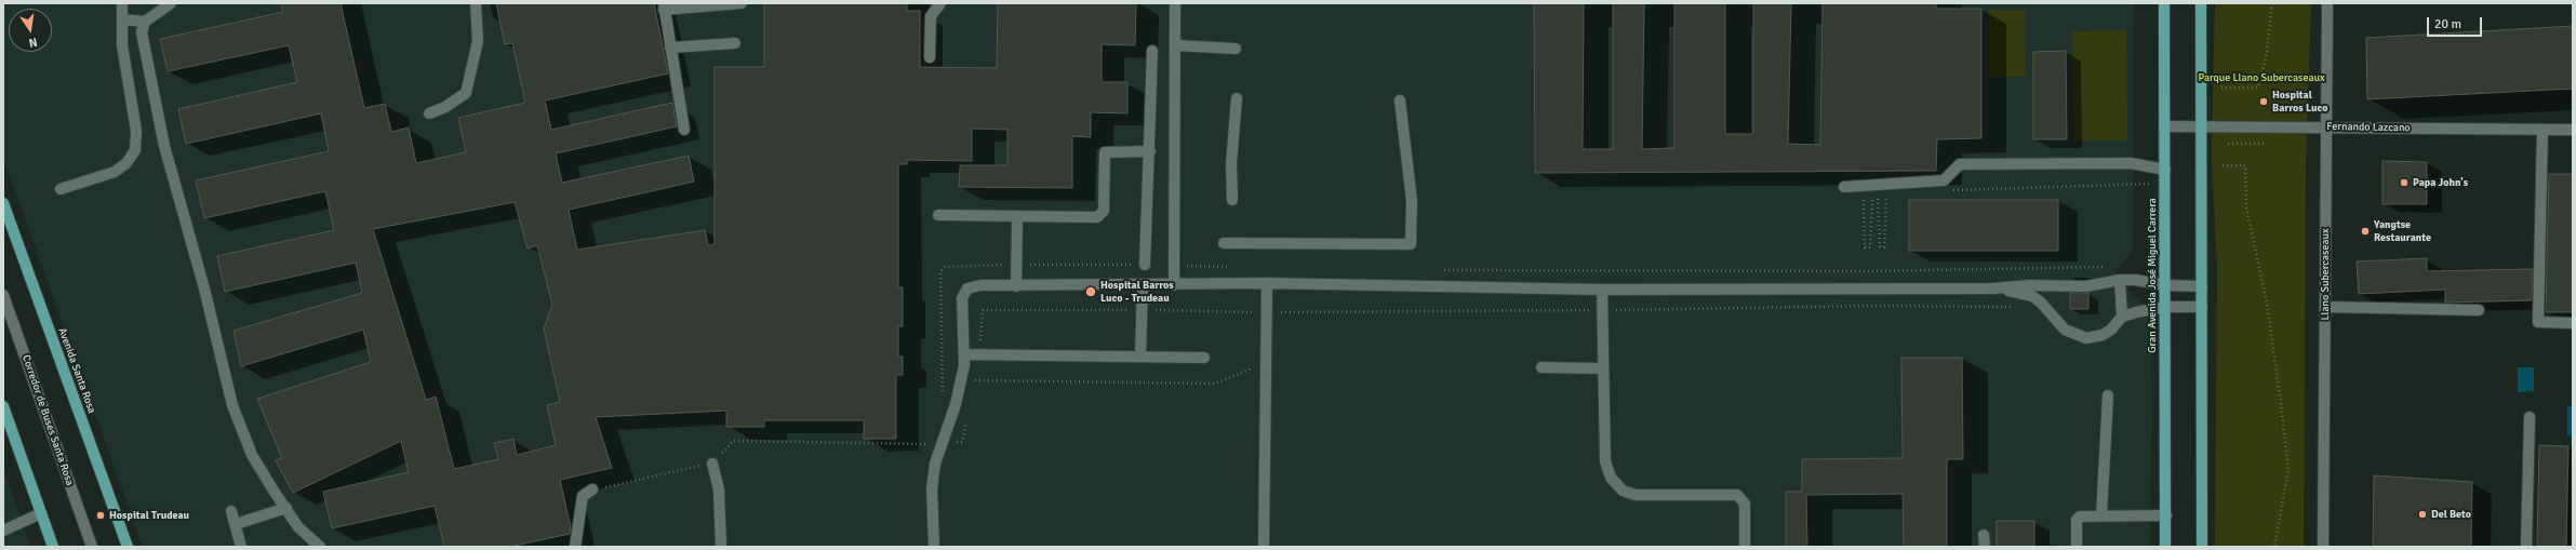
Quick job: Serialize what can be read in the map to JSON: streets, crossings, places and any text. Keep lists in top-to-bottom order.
{
  "streets": {
    "main road": ["Gran Avenida José Miguel Carrera", "Avenida Santa Rosa"],
    "street": ["Fernando Lazcano", "Llano Subercaseaux", "Corredor de Buses Santa Rosa"]
  },
  "crossings": [
    ["Fernando Lazcano", "Llano Subercaseaux"],
    ["Fernando Lazcano", "Gran Avenida José Miguel Carrera"]
  ],
  "parks": ["Parque Llano Subercaseaux"],
  "places": [
    "Hospital Barros Luco",
    "Papa John's",
    "Yangtse Restaurante",
    "Hospital Barros Luco - Trudeau",
    "Del Beto",
    "Hospital Trudeau"
  ],
  "scale_bar": "20 m",
  "north": "bottom"
}
